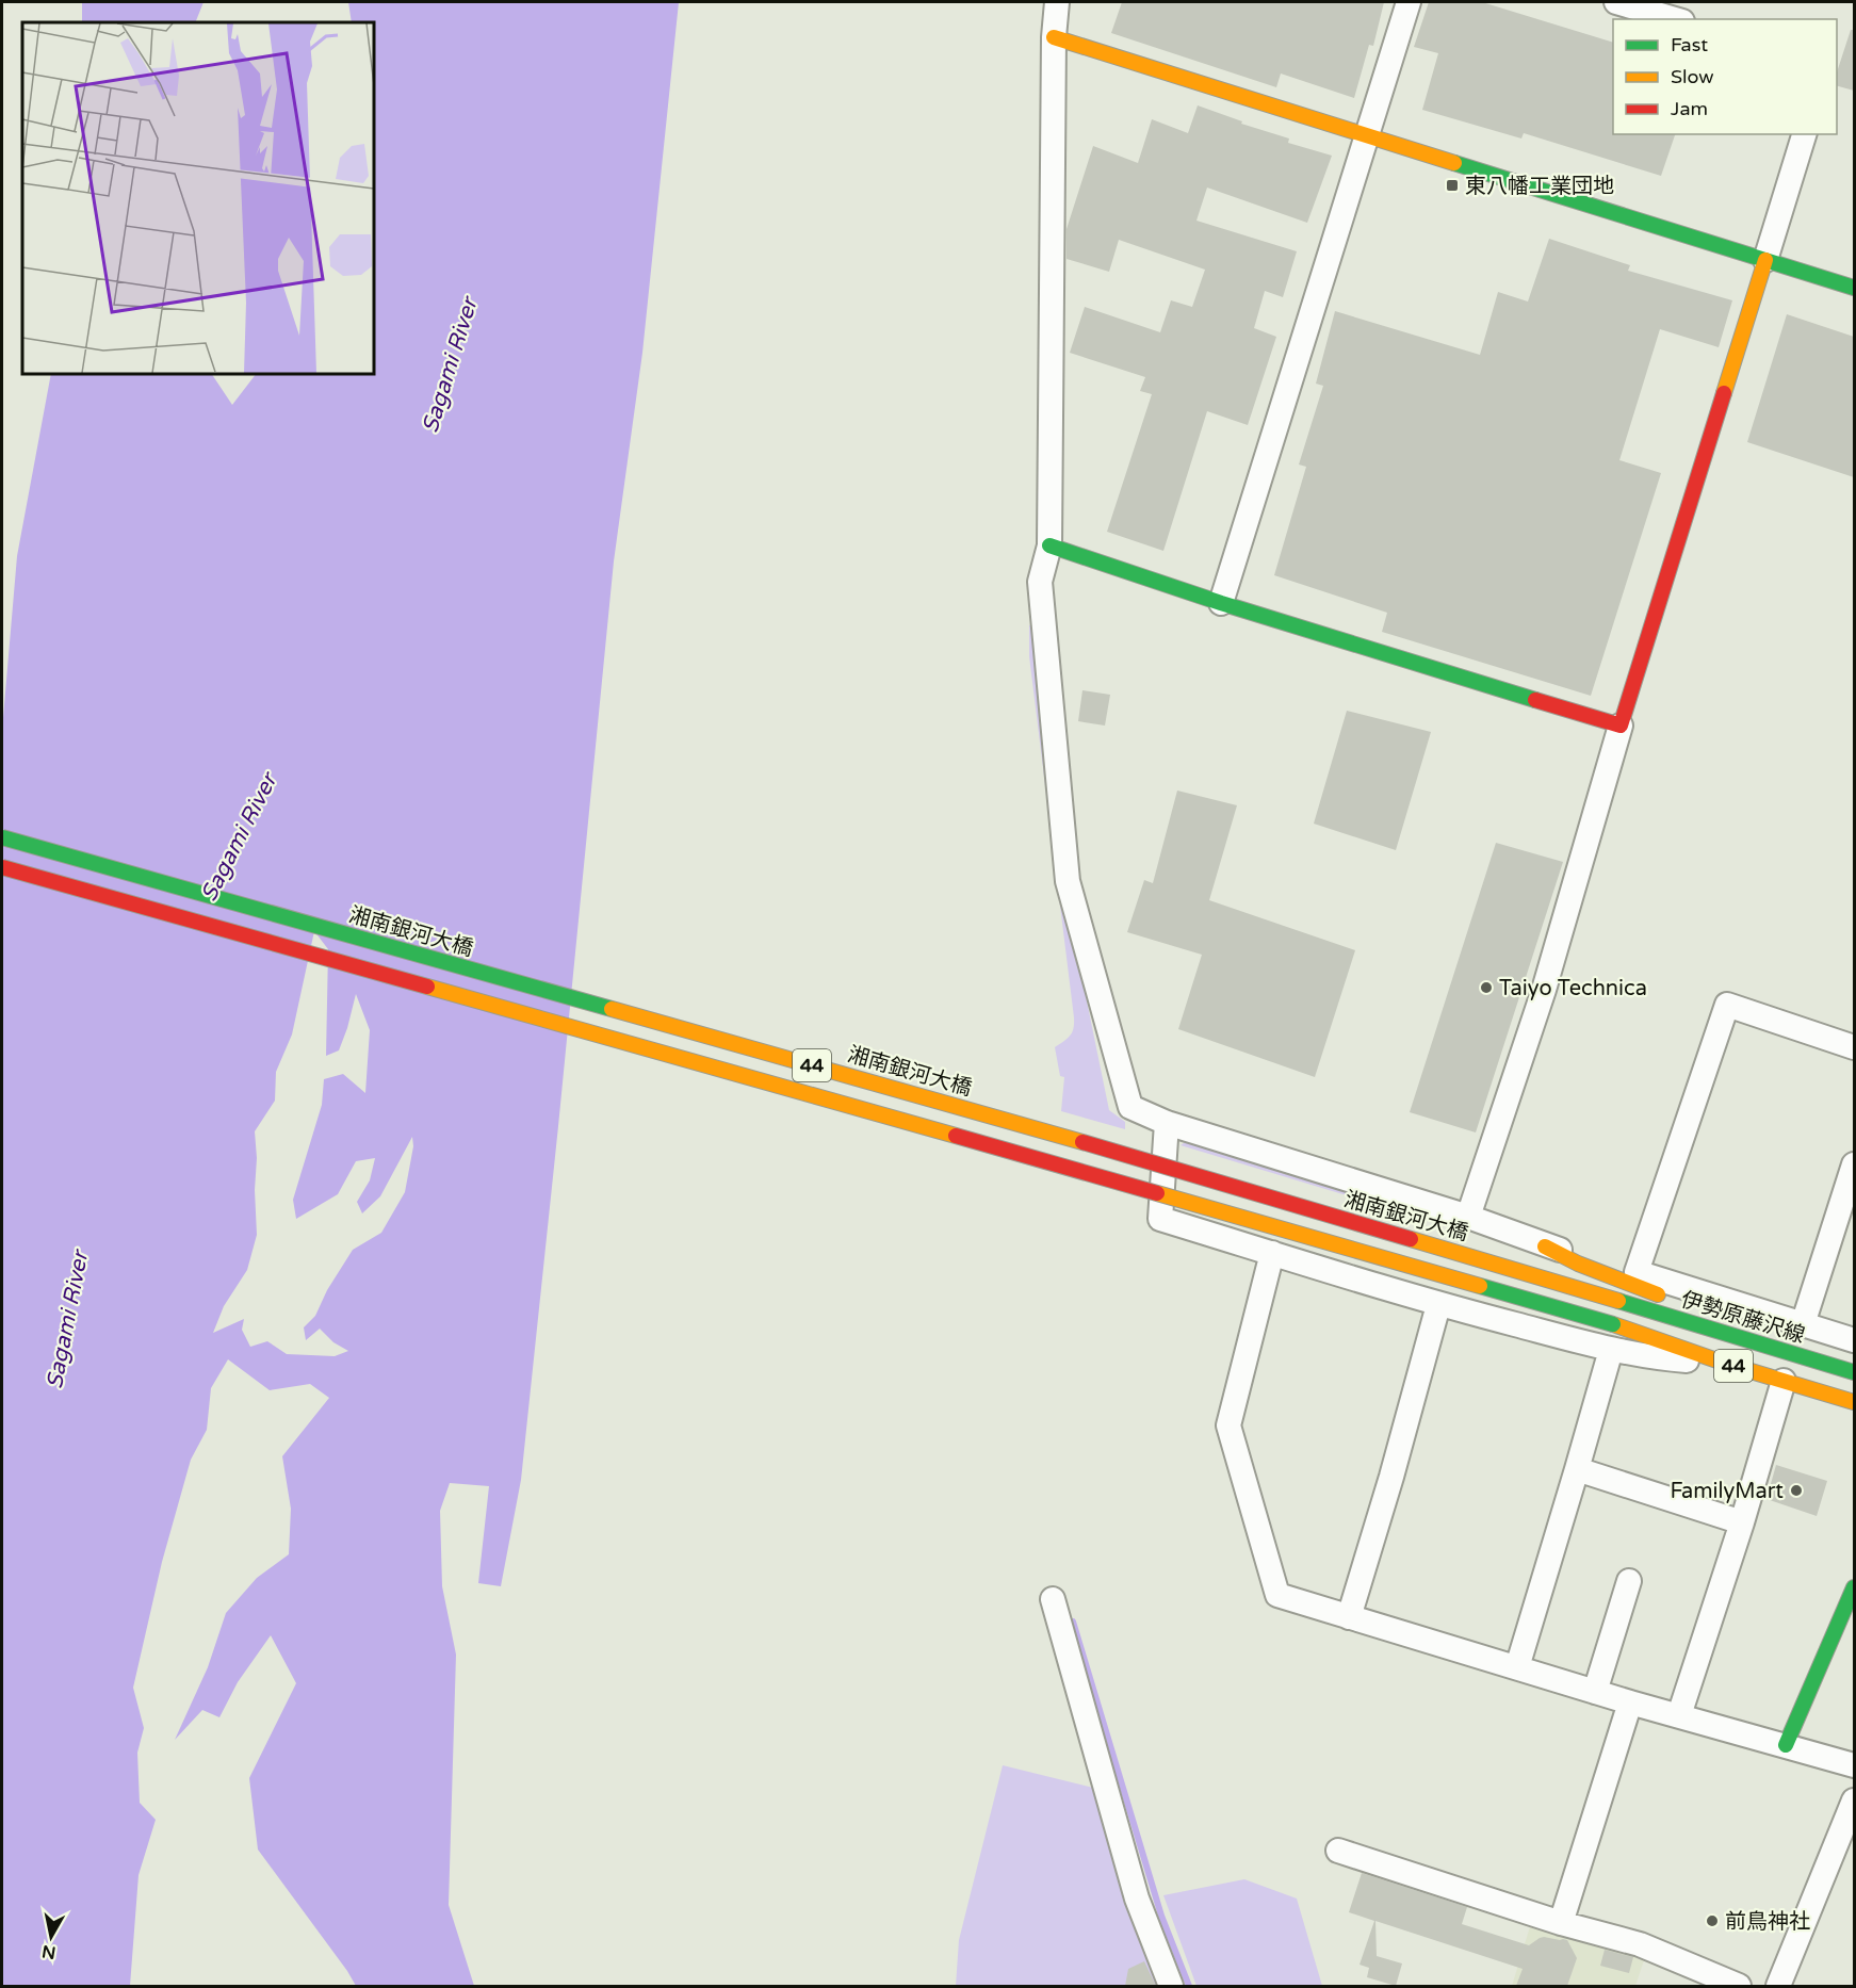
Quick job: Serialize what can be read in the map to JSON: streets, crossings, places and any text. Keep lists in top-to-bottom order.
{
  "streets": {
    "main road": ["湘南銀河大橋", "44", "伊勢原藤沢線"]
  },
  "crossings": [
    ["湘南銀河大橋", "伊勢原藤沢線"]
  ],
  "water": ["Sagami River"],
  "places": {
    "transit": ["東八幡工業団地"],
    "other": ["Taiyo Technica", "FamilyMart", "前鳥神社"]
  },
  "legend": ["Fast", "Slow", "Jam"],
  "north": "bottom"
}
